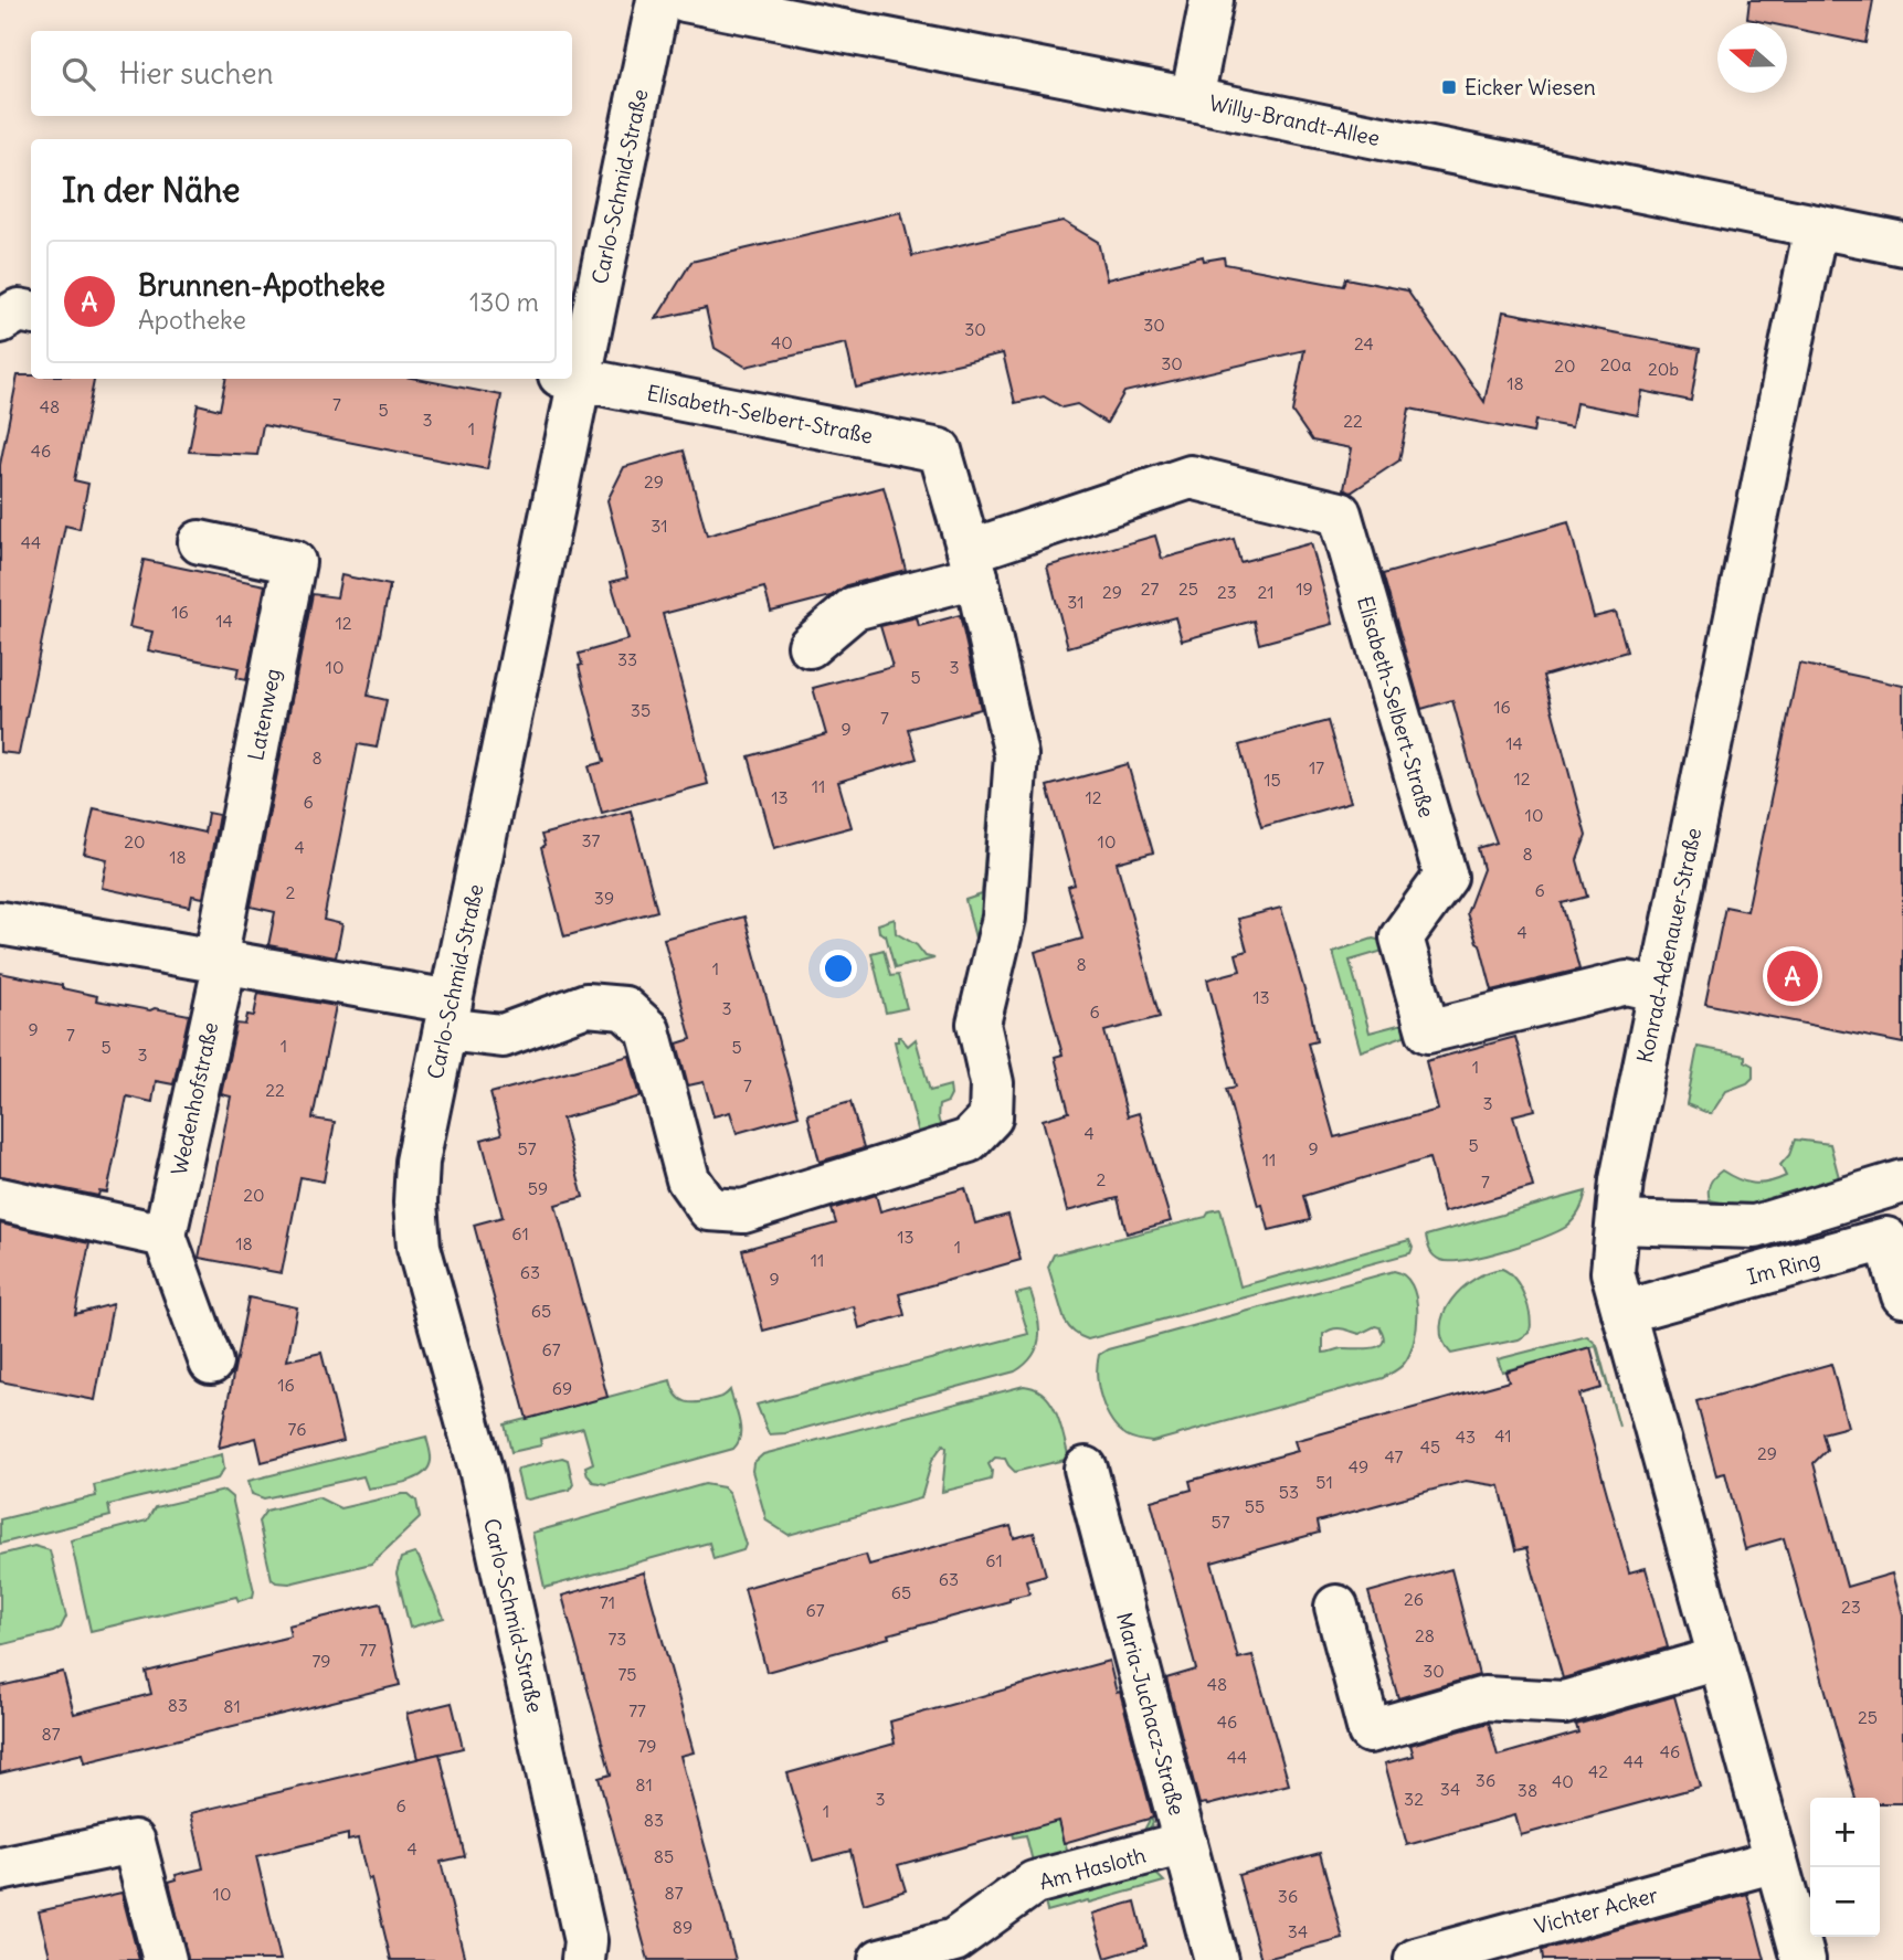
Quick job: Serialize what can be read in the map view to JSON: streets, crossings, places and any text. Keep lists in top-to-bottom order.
{
  "streets": {
    "street": [
      "Willy-Brandt-Allee",
      "Carlo-Schmid-Straße",
      "Elisabeth-Selbert-Straße",
      "Latenweg",
      "Konrad-Adenauer-Straße",
      "Wedenhofstraße",
      "Im Ring",
      "Maria-Juchacz-Straße",
      "Am Hasloth",
      "Vichter Acker"
    ]
  },
  "crossings": [
    ["Willy-Brandt-Allee", "Konrad-Adenauer-Straße"],
    ["Elisabeth-Selbert-Straße", "Konrad-Adenauer-Straße"],
    ["Latenweg", "Wedenhofstraße"],
    ["Konrad-Adenauer-Straße", "Im Ring"],
    ["Konrad-Adenauer-Straße", "Vichter Acker"],
    ["Maria-Juchacz-Straße", "Am Hasloth"]
  ],
  "places": {
    "transit": ["Eicker Wiesen"]
  },
  "house_numbers": [
    "30",
    "30",
    "40",
    "24",
    "30",
    "20a",
    "20",
    "20b",
    "18",
    "7",
    "48",
    "5",
    "3",
    "22",
    "1",
    "46",
    "29",
    "31",
    "44",
    "27",
    "25",
    "19",
    "29",
    "23",
    "21",
    "31",
    "16",
    "14",
    "12",
    "33",
    "10",
    "3",
    "5",
    "16",
    "35",
    "7",
    "9",
    "14",
    "8",
    "17",
    "12",
    "15",
    "11",
    "13",
    "12",
    "6",
    "10",
    "37",
    "20",
    "10",
    "4",
    "8",
    "18",
    "6",
    "2",
    "39",
    "4",
    "8",
    "1",
    "13",
    "3",
    "6",
    "9",
    "7",
    "1",
    "5",
    "5",
    "3",
    "1",
    "7",
    "22",
    "3",
    "4",
    "5",
    "57",
    "9",
    "11",
    "2",
    "7",
    "59",
    "20",
    "61",
    "13",
    "18",
    "1",
    "11",
    "63",
    "9",
    "65",
    "67",
    "16",
    "69",
    "76",
    "41",
    "43",
    "45",
    "29",
    "47",
    "49",
    "51",
    "53",
    "55",
    "57",
    "61",
    "63",
    "65",
    "26",
    "71",
    "23",
    "67",
    "28",
    "73",
    "77",
    "79",
    "30",
    "75",
    "48",
    "83",
    "81",
    "77",
    "25",
    "46",
    "87",
    "79",
    "46",
    "44",
    "44",
    "42",
    "36",
    "40",
    "81",
    "34",
    "38",
    "3",
    "32",
    "6",
    "1",
    "83",
    "4",
    "85",
    "87",
    "10",
    "36",
    "89",
    "34"
  ],
  "north": "left",
  "page": {
    "search": "Hier suchen",
    "heading": "In der Nähe",
    "list": [
      {
        "mark": "A",
        "name": "Brunnen-Apotheke",
        "note": "Apotheke",
        "value": "130 m"
      }
    ],
    "pins": "A",
    "map_buttons": ["+", "−"]
  }
}
